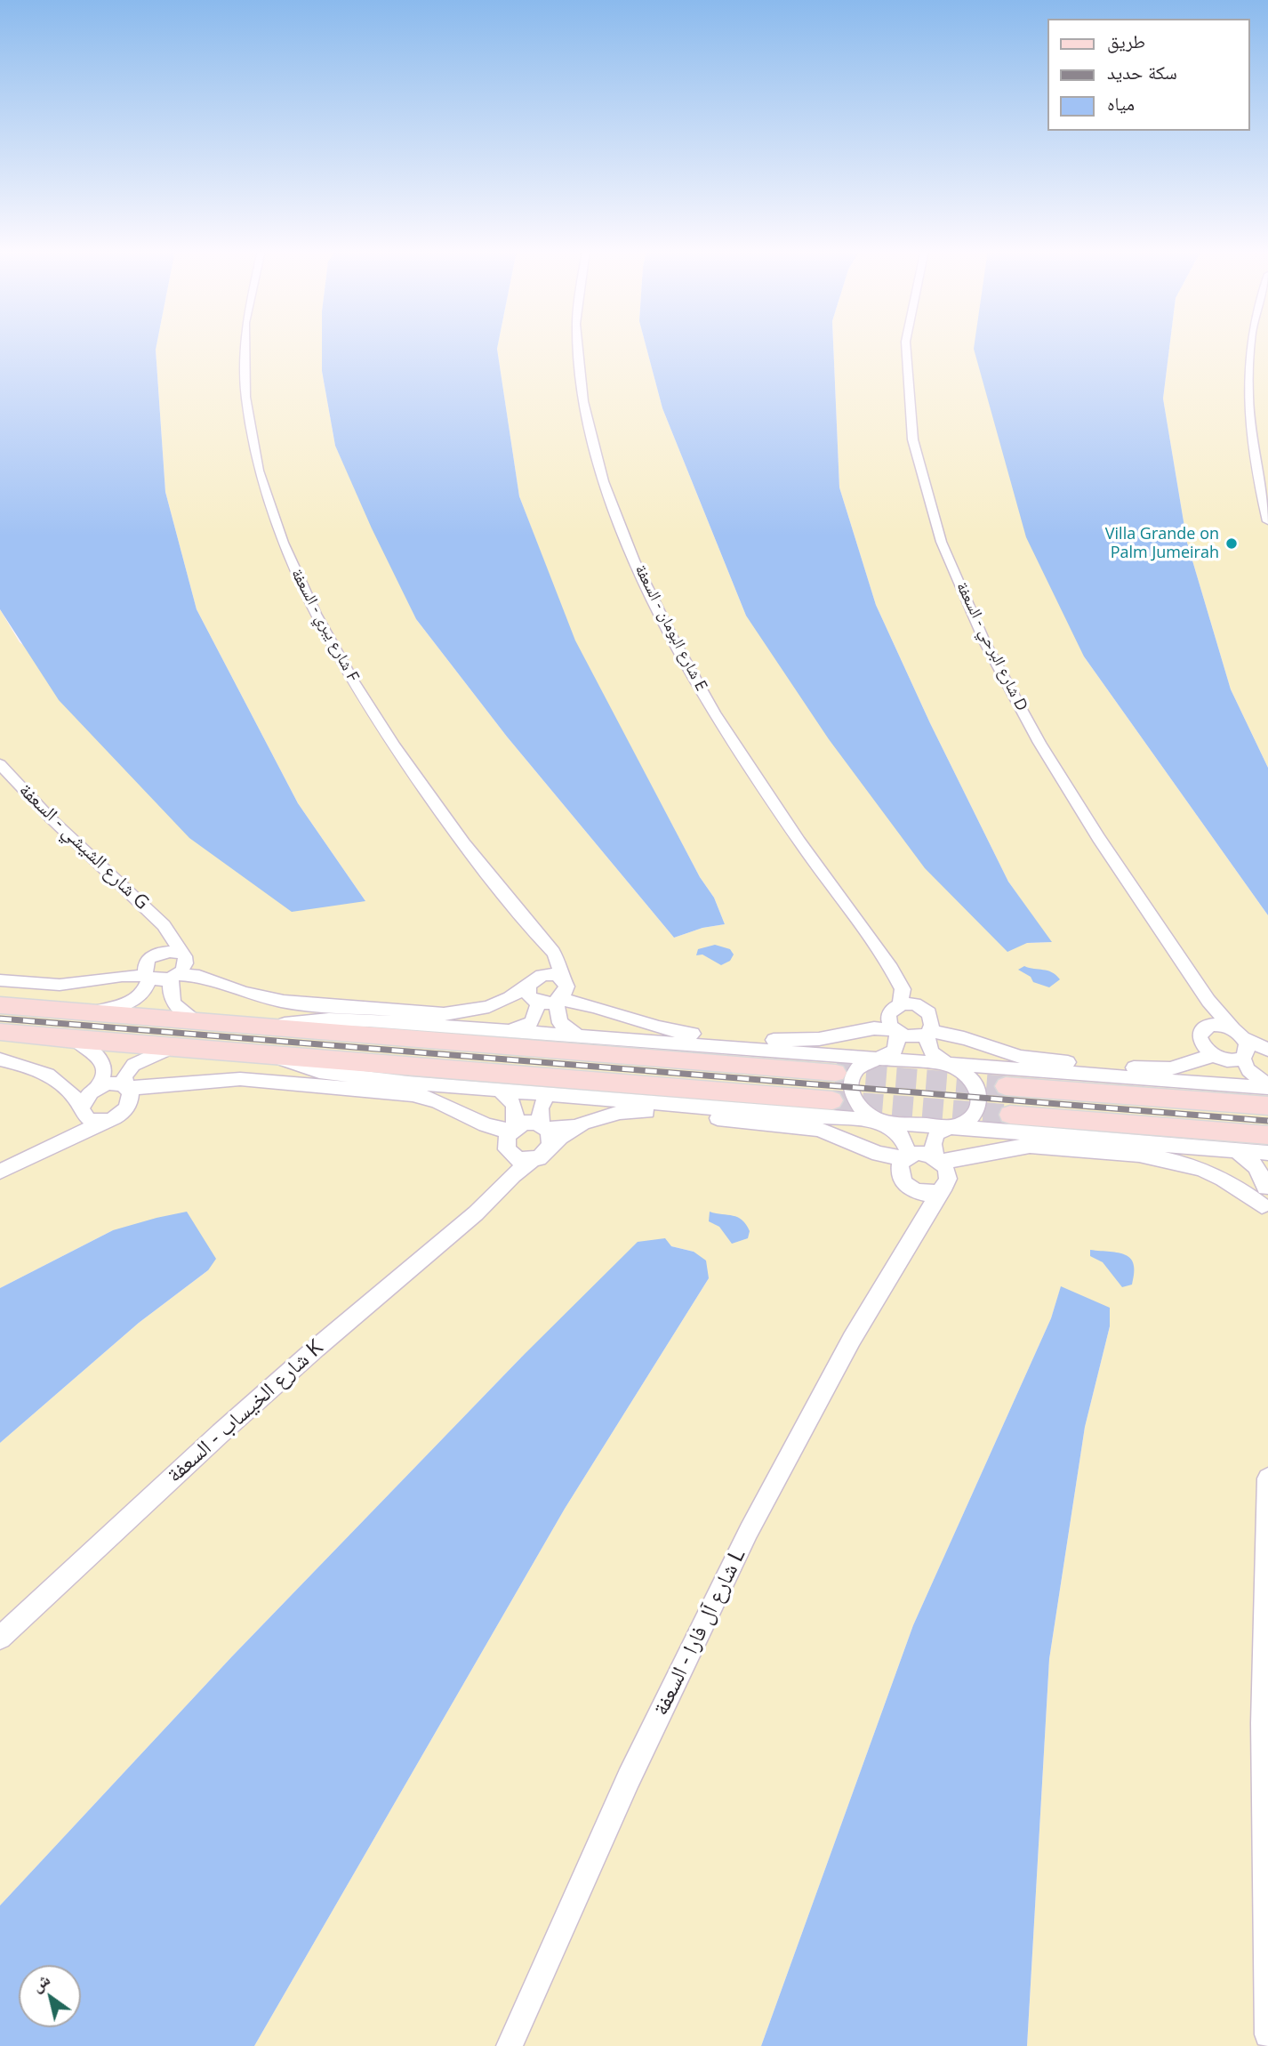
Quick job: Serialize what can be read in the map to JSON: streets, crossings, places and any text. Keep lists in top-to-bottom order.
{
  "streets": {
    "street": [
      "شارع يبري - السعفة F",
      "شارع البومان - السعفة E",
      "شارع البرحي - السعفة D",
      "شارع الشيشي - السعفة G",
      "شارع الخيساب - السعفة K",
      "شارع آل فارا - السعفة L"
    ]
  },
  "places": ["Villa Grande on Palm Jumeirah"],
  "legend": ["طريق", "سكة حديد", "مياه"],
  "north": "top left"
}
